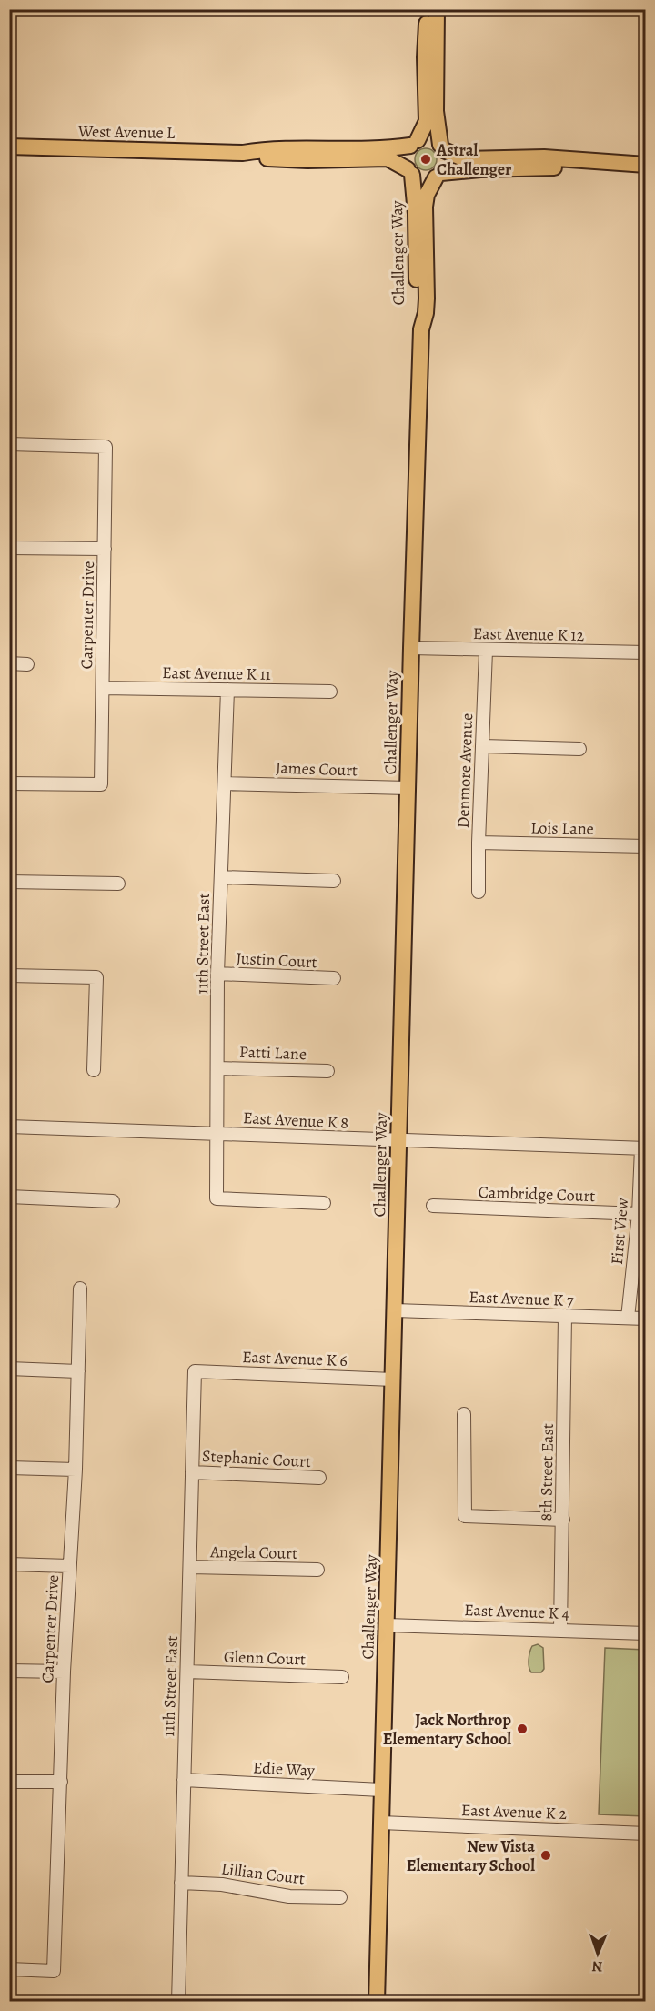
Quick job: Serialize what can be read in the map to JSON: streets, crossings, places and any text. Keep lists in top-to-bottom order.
{
  "streets": {
    "main road": ["West Avenue L", "Challenger Way"],
    "street": [
      "Carpenter Drive",
      "East Avenue K 12",
      "East Avenue K 11",
      "James Court",
      "Denmore Avenue",
      "Lois Lane",
      "11th Street East",
      "Justin Court",
      "Patti Lane",
      "East Avenue K 8",
      "Cambridge Court",
      "First View",
      "East Avenue K 7",
      "East Avenue K 6",
      "Stephanie Court",
      "8th Street East",
      "Angela Court",
      "East Avenue K 4",
      "Glenn Court",
      "Edie Way",
      "East Avenue K 2",
      "Lillian Court"
    ]
  },
  "crossings": [
    ["West Avenue L", "Challenger Way"],
    ["Challenger Way", "East Avenue K 12"],
    ["Challenger Way", "James Court"],
    ["Challenger Way", "East Avenue K 8"],
    ["Challenger Way", "East Avenue K 7"],
    ["Challenger Way", "East Avenue K 6"],
    ["Challenger Way", "East Avenue K 4"],
    ["Challenger Way", "Edie Way"],
    ["Challenger Way", "East Avenue K 2"],
    ["Carpenter Drive", "East Avenue K 11"],
    ["East Avenue K 12", "Denmore Avenue"],
    ["East Avenue K 11", "11th Street East"],
    ["James Court", "11th Street East"],
    ["Denmore Avenue", "Lois Lane"],
    ["11th Street East", "Justin Court"],
    ["11th Street East", "Patti Lane"],
    ["11th Street East", "East Avenue K 8"],
    ["11th Street East", "East Avenue K 6"],
    ["11th Street East", "Stephanie Court"],
    ["11th Street East", "Angela Court"],
    ["11th Street East", "Glenn Court"],
    ["11th Street East", "Edie Way"],
    ["11th Street East", "Lillian Court"],
    ["East Avenue K 8", "First View"],
    ["Cambridge Court", "First View"],
    ["First View", "East Avenue K 7"],
    ["East Avenue K 7", "8th Street East"],
    ["8th Street East", "East Avenue K 4"]
  ],
  "places": ["Astral Challenger", "Jack Northrop Elementary School", "New Vista Elementary School"],
  "north": "bottom"
}
